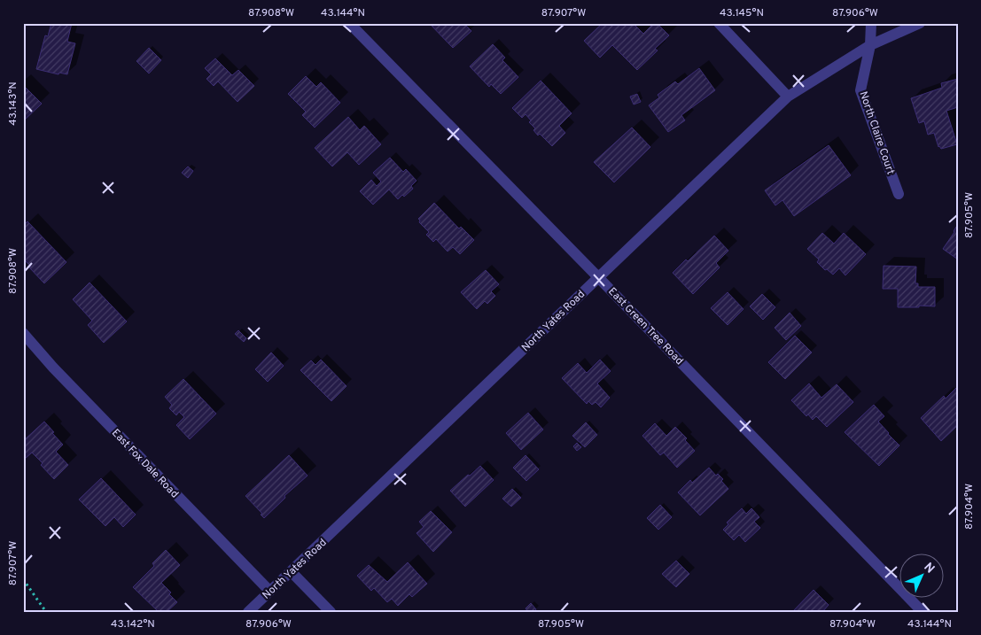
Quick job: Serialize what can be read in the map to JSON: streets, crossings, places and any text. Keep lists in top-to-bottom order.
{
  "streets": {
    "street": [
      "North Claire Court",
      "North Yates Road",
      "East Green Tree Road",
      "East Fox Dale Road"
    ]
  },
  "crossings": [
    ["North Claire Court", "North Yates Road"],
    ["North Yates Road", "East Green Tree Road"],
    ["North Yates Road", "East Fox Dale Road"]
  ],
  "north": "top right",
  "coordinates": [
    "87.908°W",
    "43.144°N",
    "87.907°W",
    "43.145°N",
    "87.906°W",
    "43.143°N",
    "87.905°W",
    "87.904°W",
    "43.142°N"
  ]
}
